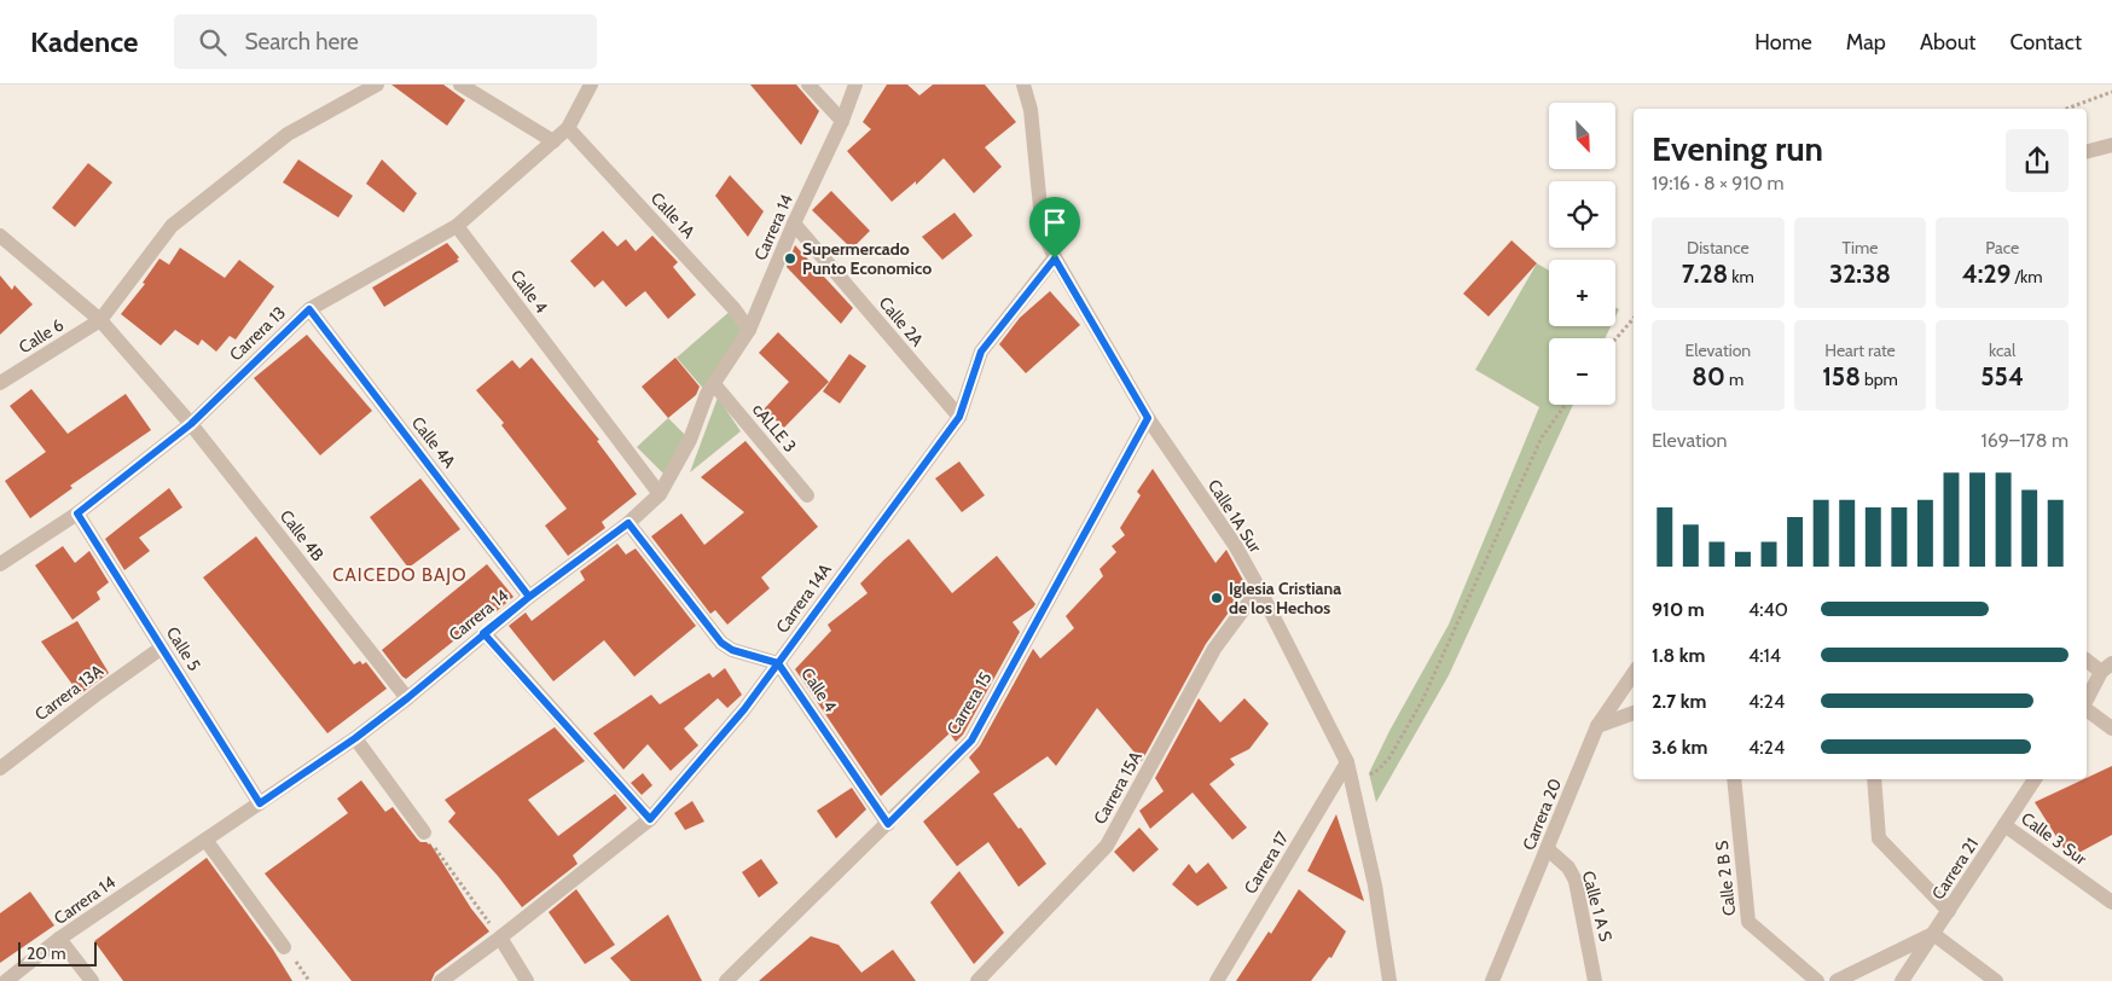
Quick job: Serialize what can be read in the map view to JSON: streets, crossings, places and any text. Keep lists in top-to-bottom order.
{
  "streets": {
    "street": [
      "Calle 1A",
      "Carrera 14",
      "Calle 4",
      "Calle 2A",
      "Carrera 13",
      "Calle 6",
      "cALLE 3",
      "Calle 4A",
      "Calle 1A Sur",
      "Calle 4B",
      "Carrera 14A",
      "Calle 5",
      "Carrera 13A",
      "Carrera 15",
      "Carrera 15A",
      "Carrera 20",
      "Calle 3 Sur",
      "Carrera 17",
      "Carrera 21",
      "Calle 2 B S",
      "Calle 1 A S"
    ]
  },
  "crossings": [
    ["Calle 1A", "Carrera 14"],
    ["Calle 1A", "Carrera 13"],
    ["Carrera 14", "Calle 4"],
    ["Carrera 14", "Calle 2A"],
    ["Carrera 14", "cALLE 3"],
    ["Carrera 14", "Calle 4A"],
    ["Carrera 14", "Calle 4B"],
    ["Carrera 14", "Calle 5"],
    ["Calle 4", "Carrera 13"],
    ["Calle 4", "Carrera 14A"],
    ["Calle 4", "Carrera 15"],
    ["Calle 2A", "Carrera 14A"],
    ["Carrera 13", "Calle 4A"],
    ["Carrera 13", "Calle 4B"],
    ["Carrera 13", "Calle 5"],
    ["Calle 6", "Calle 4B"],
    ["Calle 1A Sur", "Carrera 14A"],
    ["Calle 1A Sur", "Carrera 15"],
    ["Calle 1A Sur", "Carrera 15A"],
    ["Calle 1A Sur", "Carrera 17"],
    ["Calle 5", "Carrera 13A"],
    ["Carrera 20", "Calle 1 A S"],
    ["Calle 3 Sur", "Carrera 21"]
  ],
  "districts": ["CAICEDO BAJO"],
  "places": ["Supermercado Punto Economico", "Iglesia Cristiana de los Hechos"],
  "scale_bar": "20 m",
  "north": "bottom right",
  "page": {
    "header": "Kadence",
    "search": "Search here",
    "nav": [
      "Home",
      "Map",
      "About",
      "Contact"
    ],
    "map_buttons": ["+", "−"],
    "heading": ["Evening run", "19:16 · 8 × 910 m"],
    "stats": [
      ["Distance", "7.28 km"],
      ["Time", "32:38"],
      ["Pace", "4:29 /km"],
      ["Elevation", "80 m"],
      ["Heart rate", "158 bpm"],
      ["kcal", "554"]
    ],
    "chart": ["Elevation", "169–178 m"],
    "list": [
      {
        "name": "910 m",
        "note": "4:40"
      },
      {
        "name": "1.8 km",
        "note": "4:14"
      },
      {
        "name": "2.7 km",
        "note": "4:24"
      },
      {
        "name": "3.6 km",
        "note": "4:24"
      }
    ],
    "scale": "20 m"
  }
}
